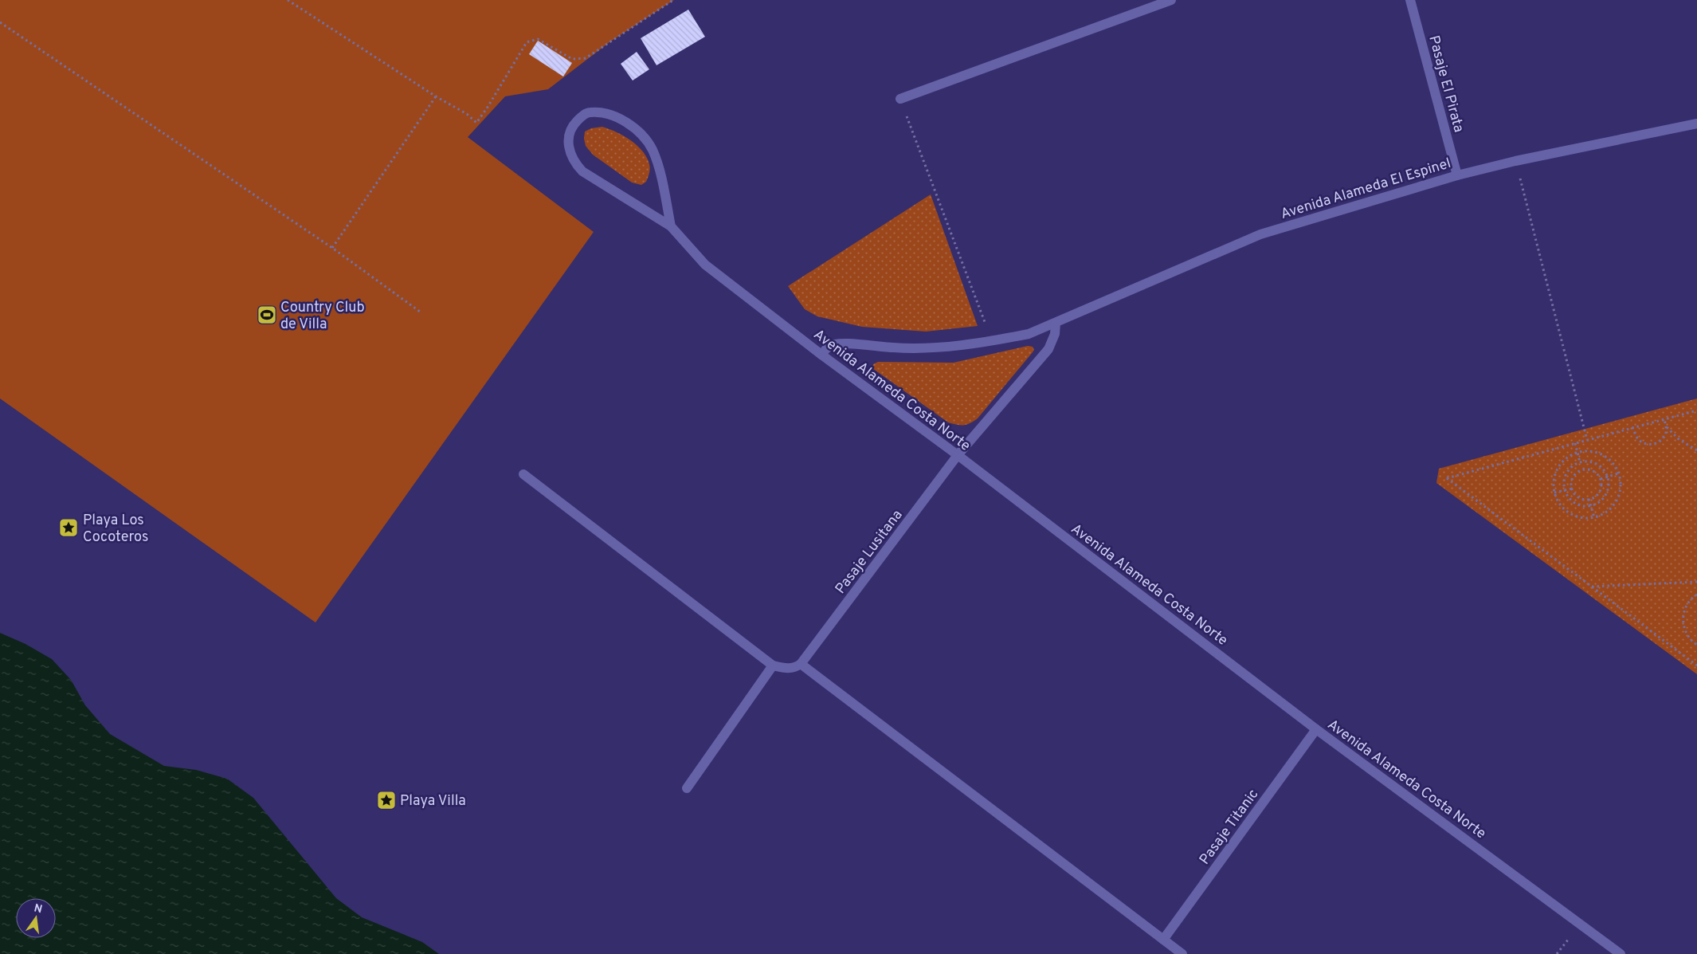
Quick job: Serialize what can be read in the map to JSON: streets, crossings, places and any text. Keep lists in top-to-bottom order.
{
  "streets": {
    "street": [
      "Pasaje El Pirata",
      "Avenida Alameda El Espinel",
      "Avenida Alameda Costa Norte",
      "Pasaje Lusitana",
      "Pasaje Titanic"
    ]
  },
  "crossings": [
    ["Pasaje El Pirata", "Avenida Alameda El Espinel"],
    ["Avenida Alameda El Espinel", "Avenida Alameda Costa Norte"],
    ["Avenida Alameda Costa Norte", "Pasaje Lusitana"],
    ["Avenida Alameda Costa Norte", "Pasaje Titanic"]
  ],
  "places": {
    "sports": ["Country Club de Villa"],
    "place": ["Playa Los Cocoteros", "Playa Villa"]
  },
  "north": "top"
}
